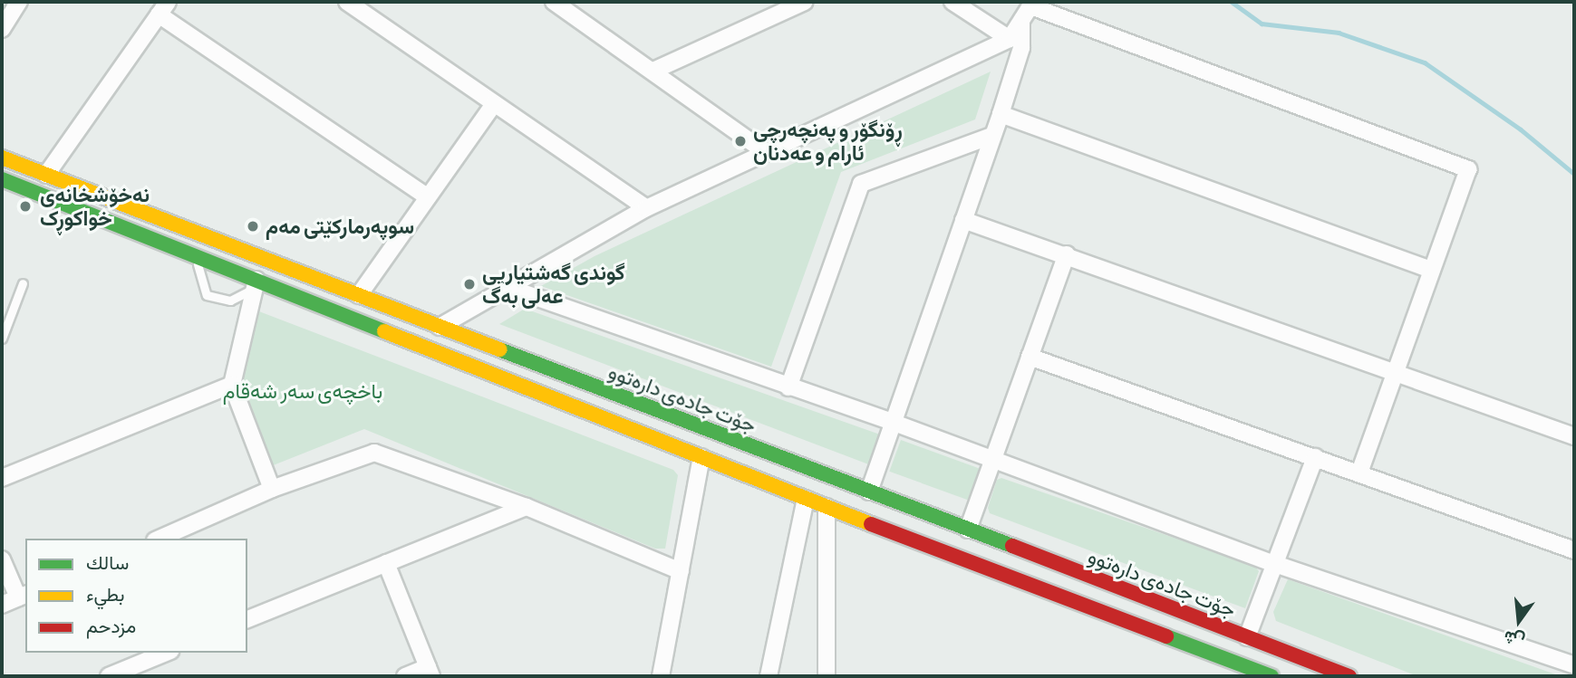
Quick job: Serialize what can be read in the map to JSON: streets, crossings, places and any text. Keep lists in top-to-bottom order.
{
  "streets": {
    "main road": ["جۆت جادەی دارەتوو"]
  },
  "parks": ["باخچەی سەر شەقام"],
  "places": [
    "ڕۆنگۆڕ و پەنچەرچی ئارام و عەدنان",
    "نەخۆشخانەی خواکوڕک",
    "سوپەرمارکێتی مەم",
    "گوندی گەشتیاریی عەلی بەگ"
  ],
  "legend": ["سالك", "بطيء", "مزدحم"],
  "north": "bottom"
}
